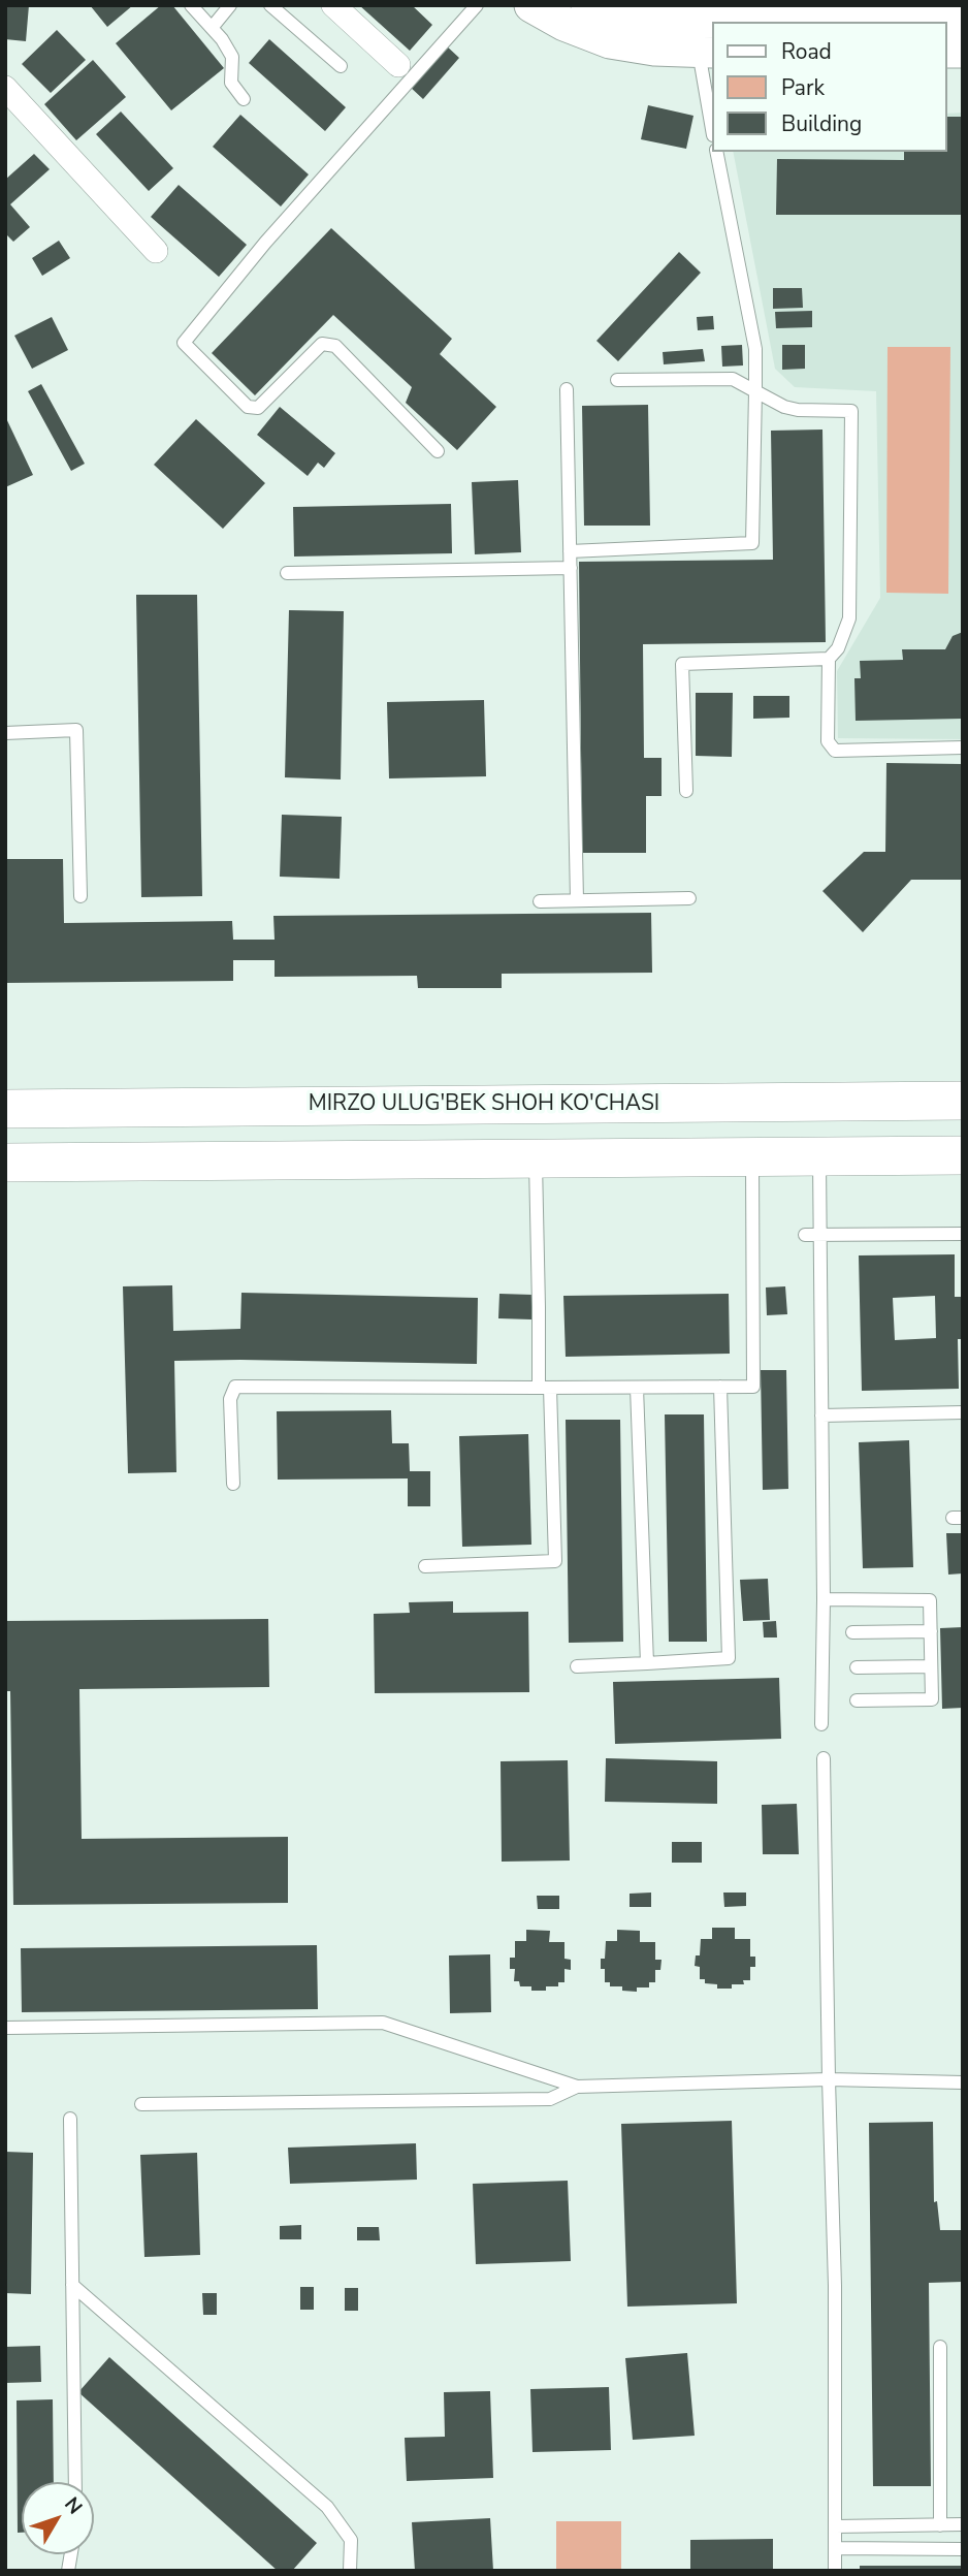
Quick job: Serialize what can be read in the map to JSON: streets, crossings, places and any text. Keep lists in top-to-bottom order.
{
  "streets": {
    "main road": ["MIRZO ULUG'BEK SHOH KO'CHASI"]
  },
  "legend": ["Road", "Park", "Building"],
  "north": "top right"
}
